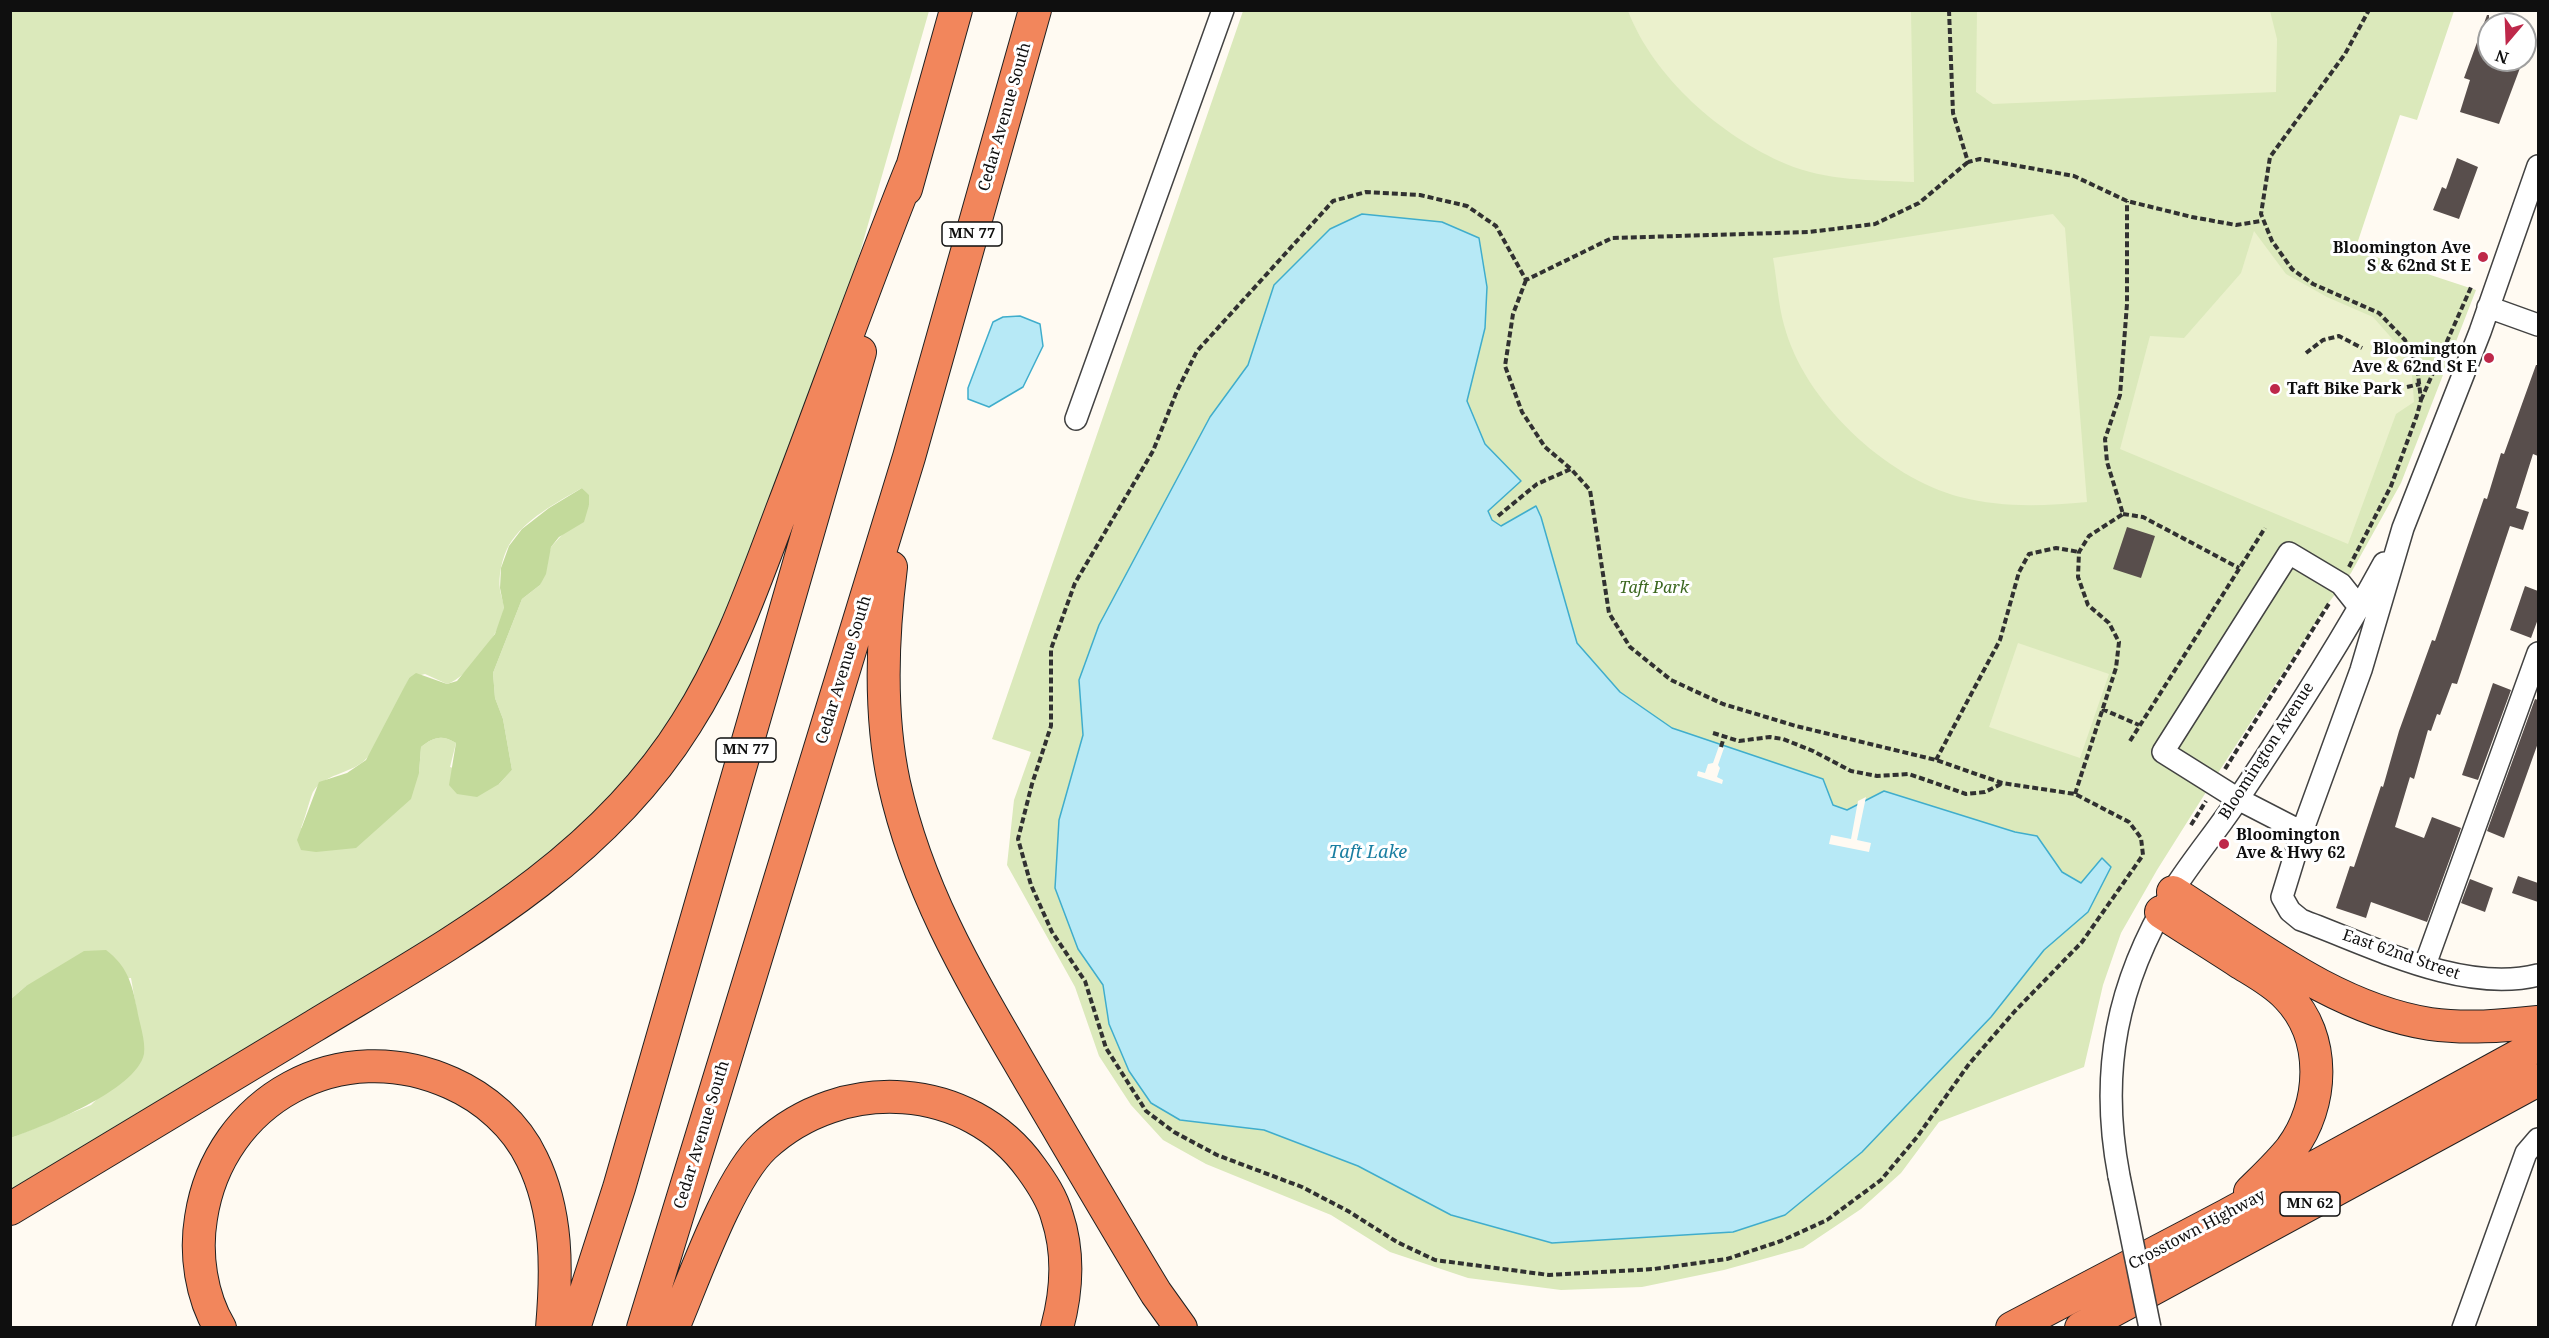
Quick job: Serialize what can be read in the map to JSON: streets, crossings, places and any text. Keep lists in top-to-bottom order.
{
  "streets": {
    "highway": [
      "Cedar Avenue South",
      "MN 77",
      "MN 62",
      "Crosstown Highway"
    ],
    "street": ["Bloomington Avenue", "East 62nd Street"]
  },
  "crossings": [
    ["Bloomington Avenue", "East 62nd Street"]
  ],
  "water": ["Taft Lake"],
  "parks": ["Taft Park"],
  "places": [
    "Bloomington Ave S & 62nd St E",
    "Bloomington Ave & 62nd St E",
    "Taft Bike Park",
    "Bloomington Ave & Hwy 62"
  ],
  "north": "bottom"
}
